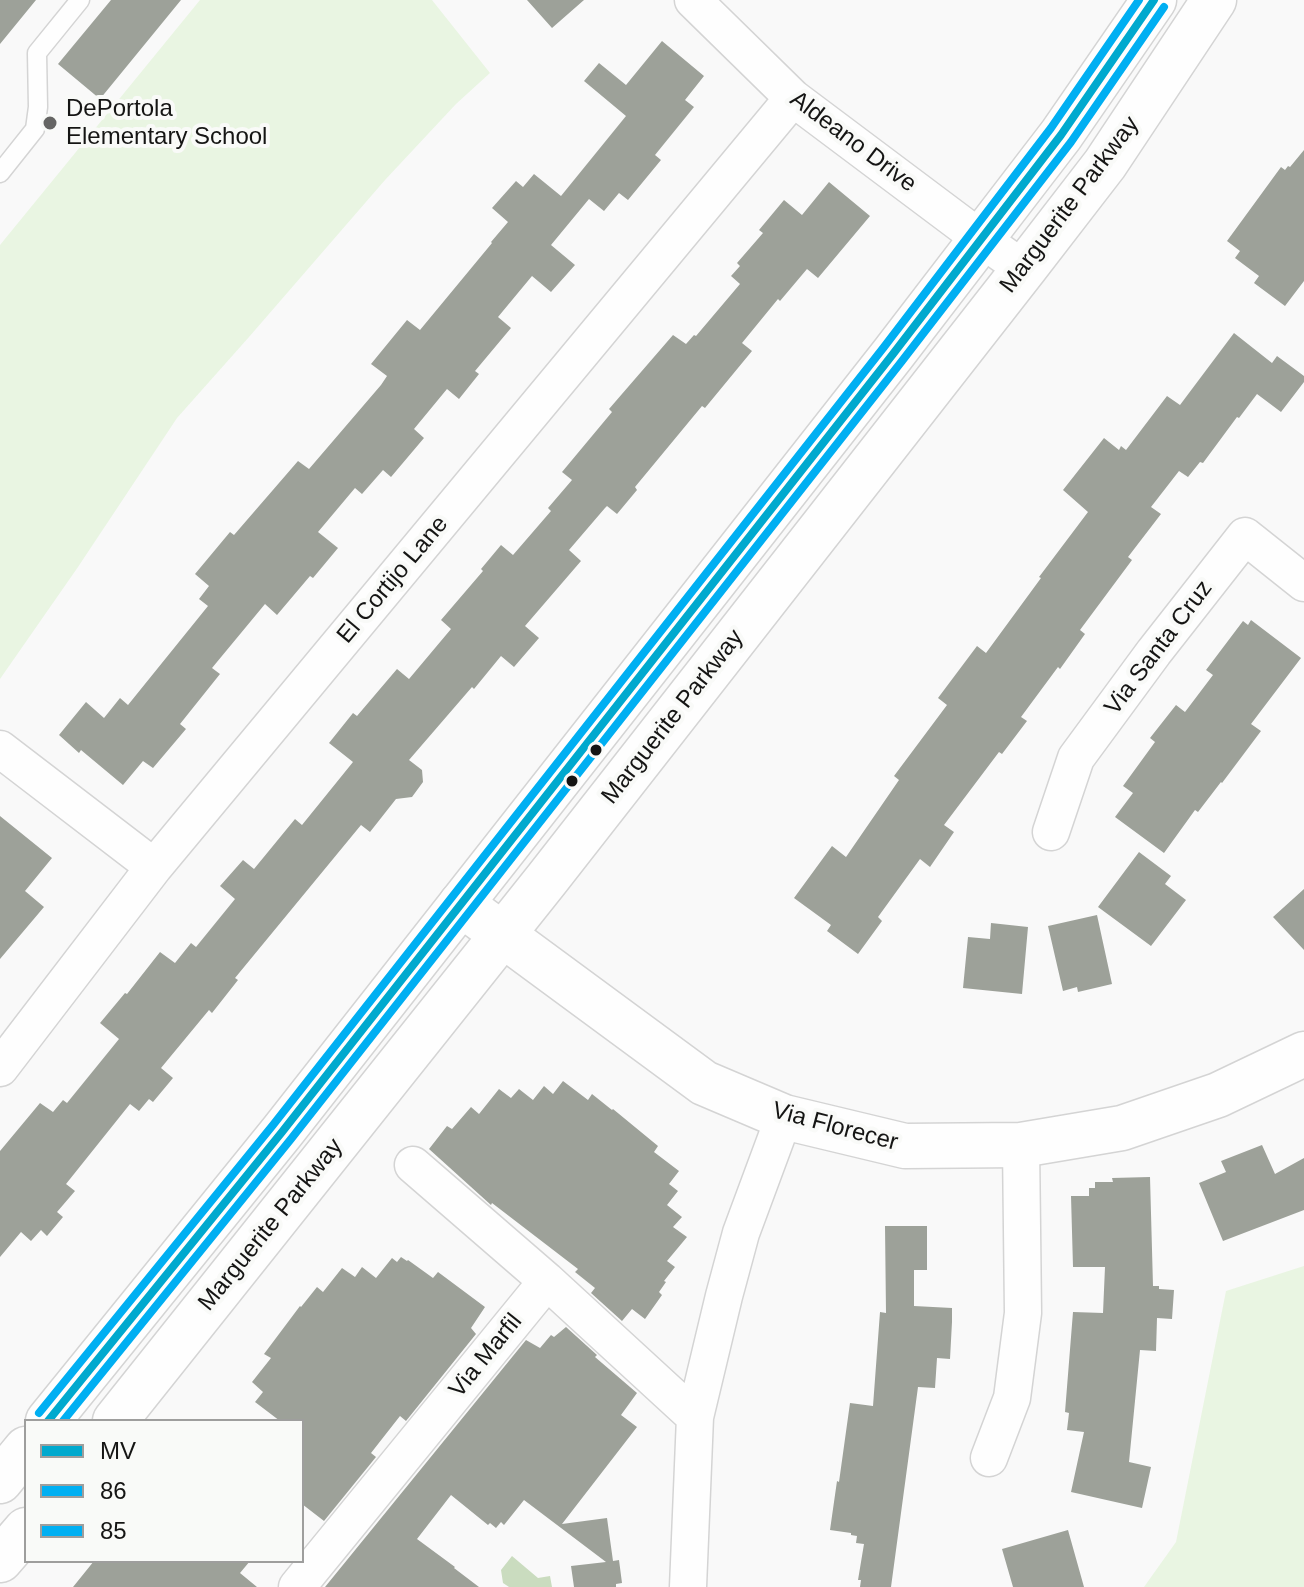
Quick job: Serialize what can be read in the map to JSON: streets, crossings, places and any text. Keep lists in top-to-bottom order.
{
  "streets": {
    "main road": ["Marguerite Parkway", "Via Florecer"],
    "street": [
      "Aldeano Drive",
      "El Cortijo Lane",
      "Via Santa Cruz",
      "Via Marfil"
    ]
  },
  "crossings": [
    ["Aldeano Drive", "Marguerite Parkway"],
    ["Aldeano Drive", "El Cortijo Lane"],
    ["Marguerite Parkway", "Via Florecer"]
  ],
  "places": ["DePortola Elementary School"],
  "lines": ["transit line MV", "transit line 85", "transit line 86"],
  "legend": ["MV", "86", "85"]
}
